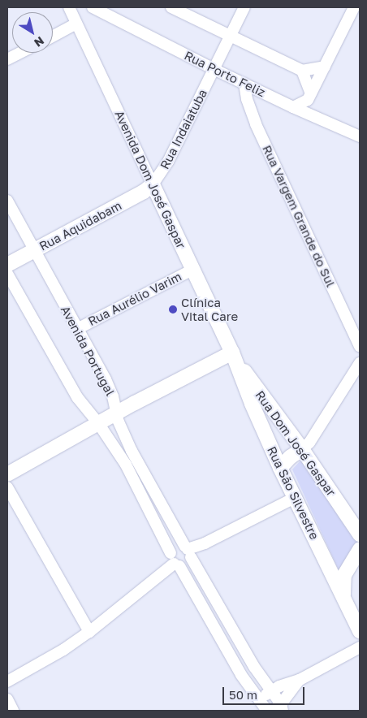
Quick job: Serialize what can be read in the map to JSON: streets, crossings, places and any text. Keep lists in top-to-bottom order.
{
  "streets": {
    "main road": [
      "Avenida Dom José Gaspar",
      "Rua Aquidabam",
      "Rua Dom José Gaspar",
      "Rua São Silvestre"
    ],
    "street": [
      "Rua Porto Feliz",
      "Rua Indaiatuba",
      "Rua Vargem Grande do Sul",
      "Rua Aurélio Varim",
      "Avenida Portugal"
    ]
  },
  "crossings": [
    ["Rua Porto Feliz", "Rua Indaiatuba"],
    ["Rua Porto Feliz", "Rua Vargem Grande do Sul"],
    ["Rua Indaiatuba", "Avenida Dom José Gaspar"],
    ["Rua Indaiatuba", "Rua Aquidabam"],
    ["Avenida Dom José Gaspar", "Rua Aquidabam"],
    ["Avenida Dom José Gaspar", "Rua Aurélio Varim"],
    ["Avenida Dom José Gaspar", "Rua Dom José Gaspar"],
    ["Avenida Dom José Gaspar", "Rua São Silvestre"],
    ["Rua Aquidabam", "Avenida Portugal"],
    ["Rua Aurélio Varim", "Avenida Portugal"],
    ["Rua Dom José Gaspar", "Rua São Silvestre"]
  ],
  "places": ["Clínica Vital Care"],
  "scale_bar": "50 m",
  "north": "bottom right"
}
